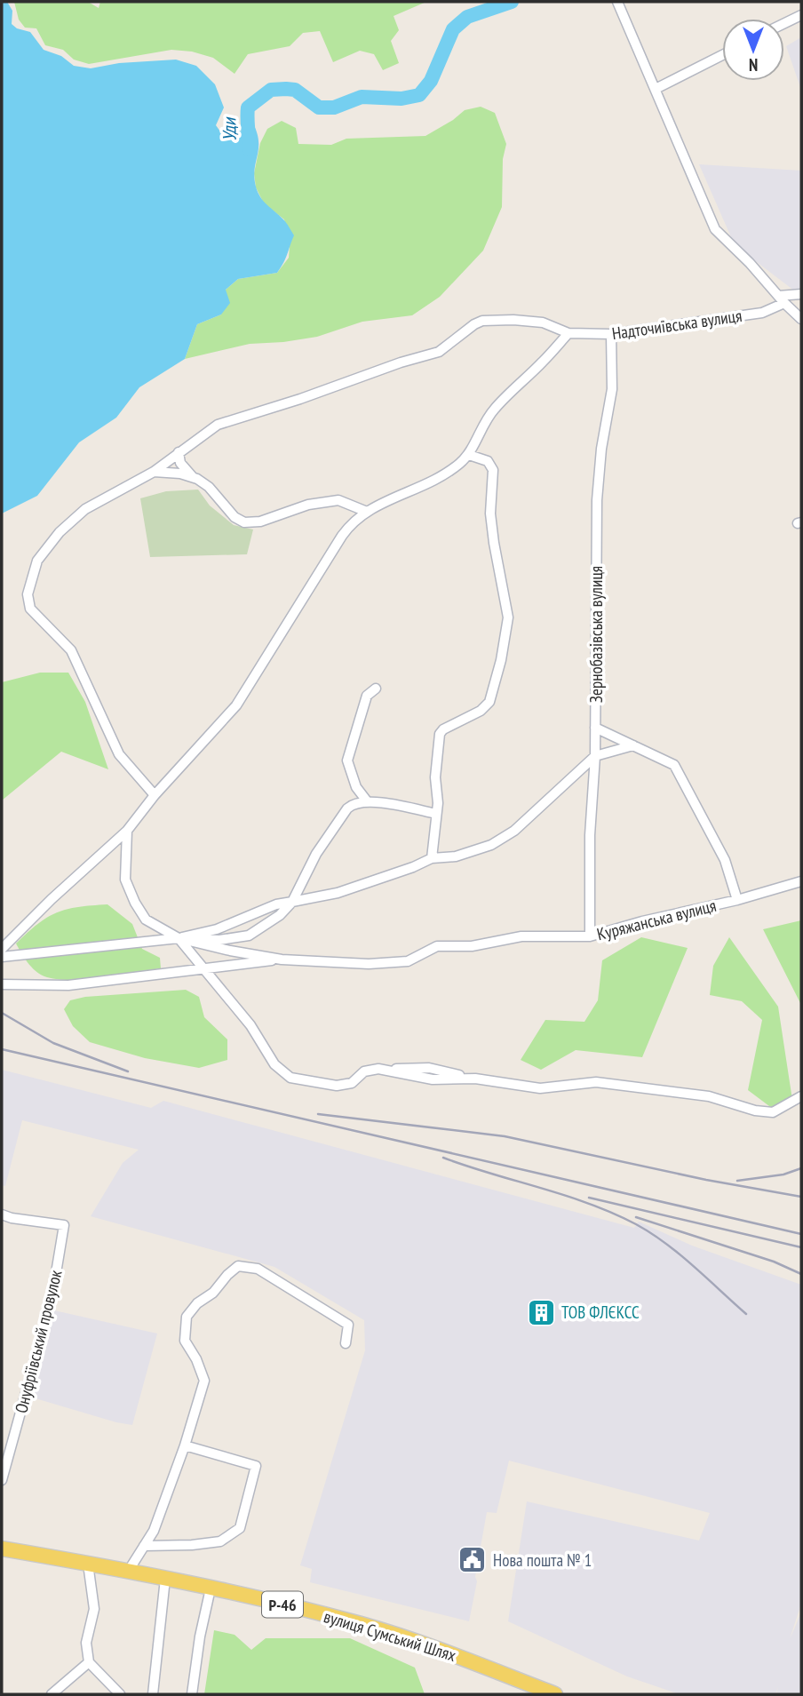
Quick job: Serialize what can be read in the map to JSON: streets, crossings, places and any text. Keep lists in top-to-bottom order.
{
  "streets": {
    "main road": ["Р-46", "вулиця Сумський Шлях"],
    "street": [
      "Надточиївська вулиця",
      "Зернобазівська вулиця",
      "Куряжанська вулиця",
      "Онуфріївський провулок"
    ]
  },
  "crossings": [
    ["Надточиївська вулиця", "Зернобазівська вулиця"],
    ["Зернобазівська вулиця", "Куряжанська вулиця"]
  ],
  "water": ["Уди"],
  "places": {
    "building": ["ТОВ ФЛЄКСС"],
    "public building": ["Нова пошта № 1"]
  },
  "north": "bottom"
}
